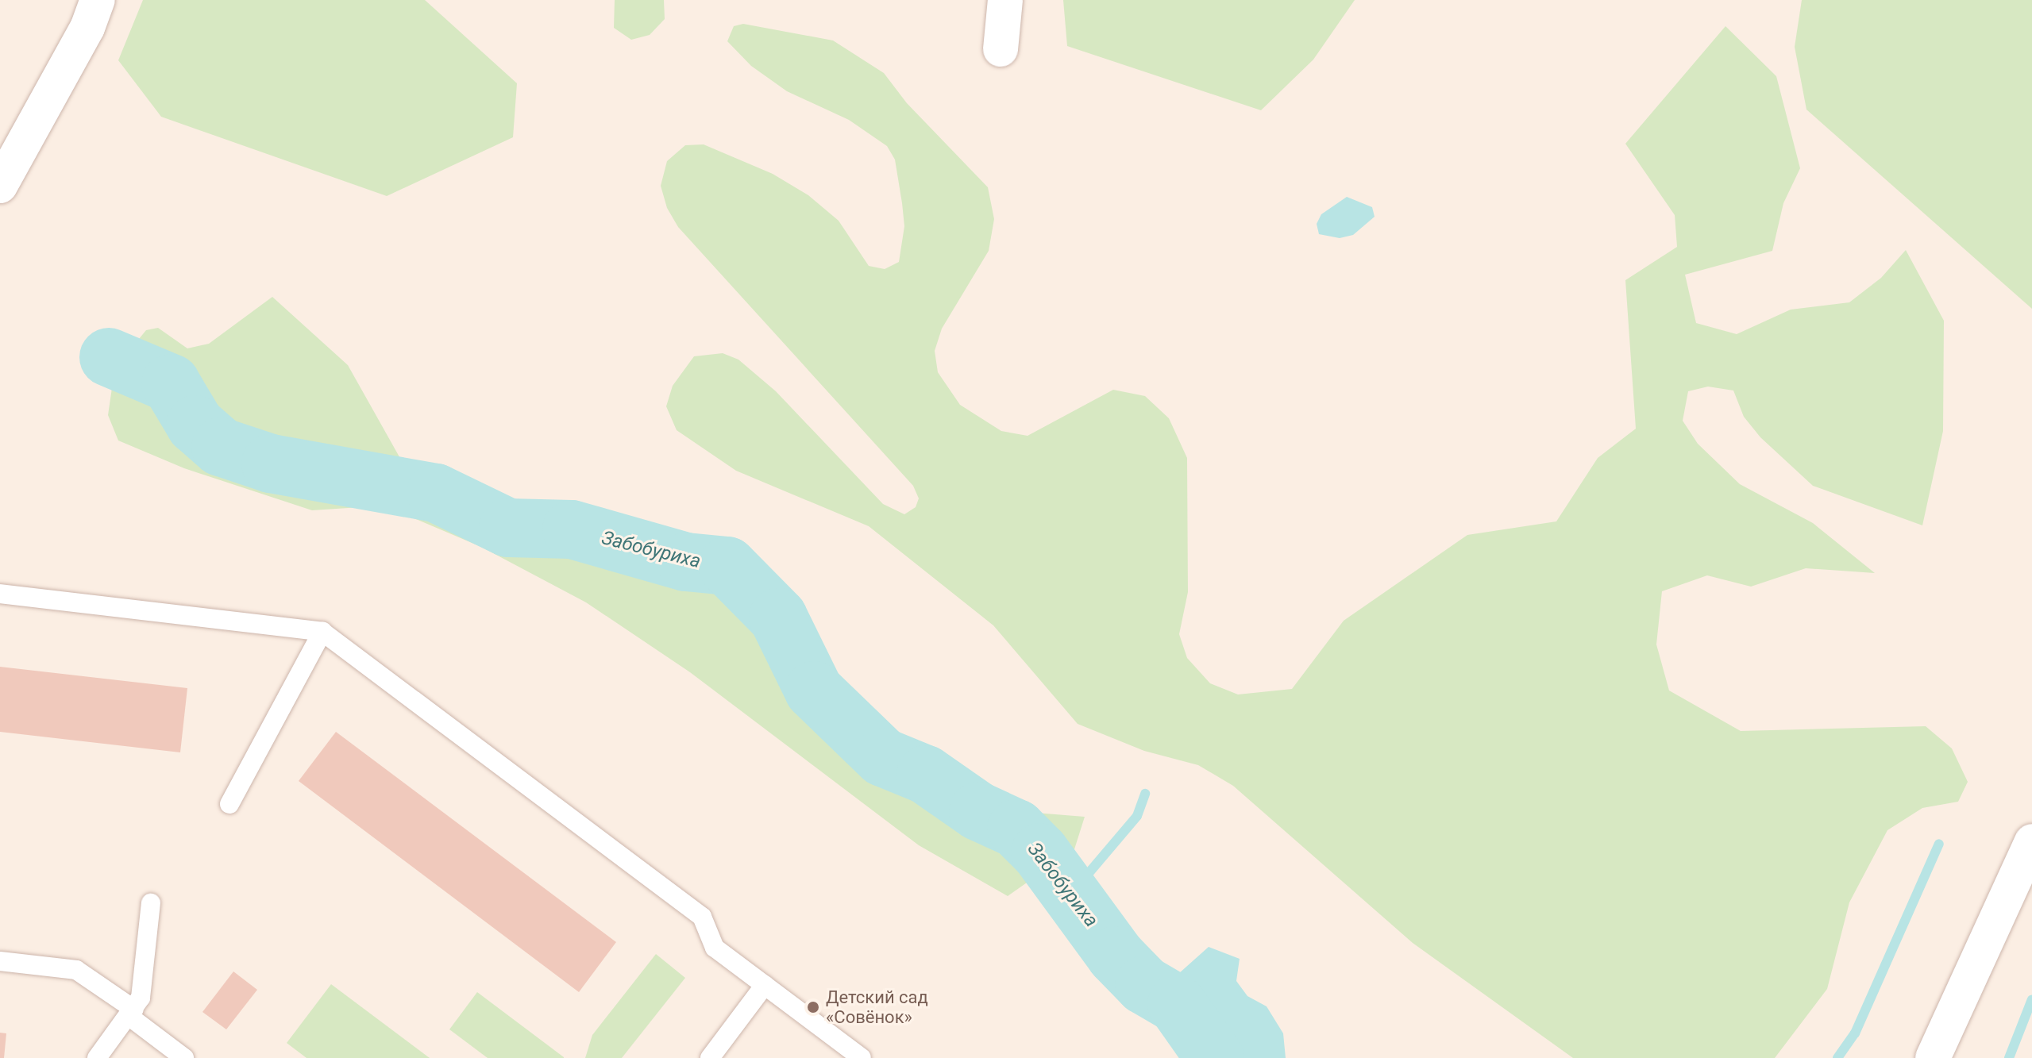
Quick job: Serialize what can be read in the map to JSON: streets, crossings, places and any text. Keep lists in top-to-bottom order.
{
  "water": ["Забобуриха"],
  "places": ["Детский сад «Совёнок»"]
}
